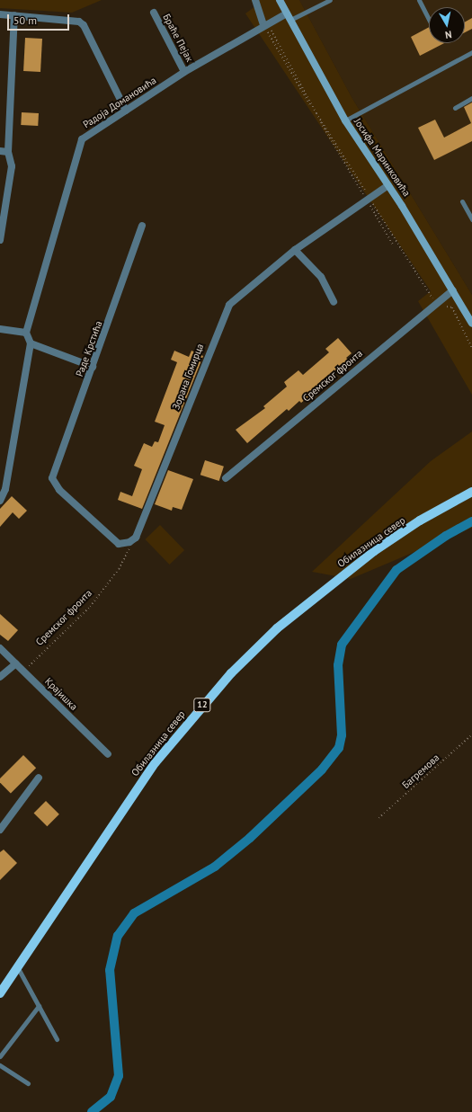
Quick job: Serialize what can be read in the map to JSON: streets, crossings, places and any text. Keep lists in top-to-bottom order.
{
  "streets": {
    "main road": ["Обилазница север", "12"],
    "street": [
      "Браће Пејак",
      "Радоја Домановића",
      "Јосифа Маринковића",
      "Раде Крстића",
      "Сремског фронта",
      "Зорана Гомирца",
      "Крајишка"
    ],
    "path": ["Багремова"]
  },
  "crossings": [
    ["Браће Пејак", "Радоја Домановића"],
    ["Радоја Домановића", "Јосифа Маринковића"],
    ["Јосифа Маринковића", "Сремског фронта"],
    ["Јосифа Маринковића", "Зорана Гомирца"],
    ["Раде Крстића", "Сремског фронта"],
    ["Раде Крстића", "Зорана Гомирца"],
    ["Сремског фронта", "Зорана Гомирца"],
    ["Сремског фронта", "Крајишка"]
  ],
  "scale_bar": "50 m",
  "north": "bottom"
}
